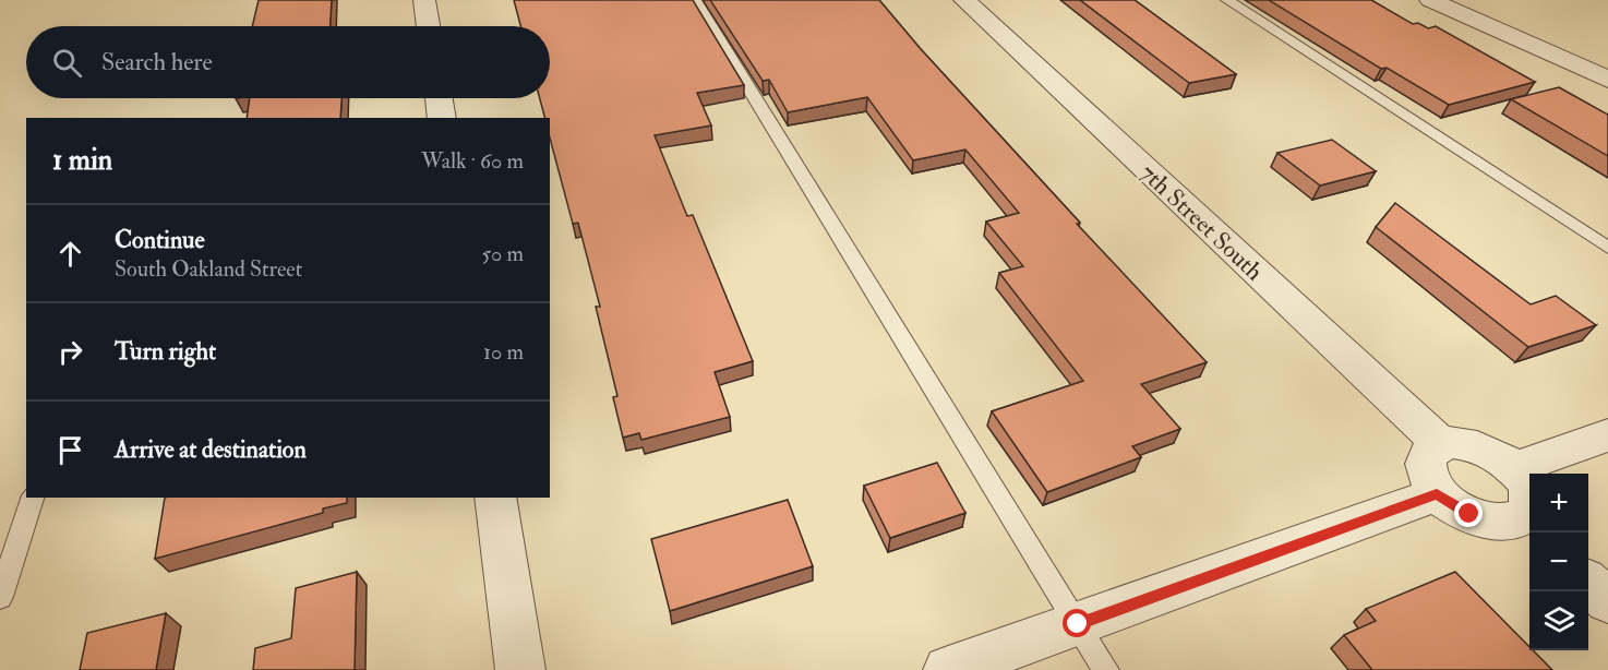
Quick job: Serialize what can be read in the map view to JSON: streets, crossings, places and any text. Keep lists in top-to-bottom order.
{
  "streets": {
    "street": ["7th Street South"]
  },
  "page": {
    "search": "Search here",
    "heading": ["1 min", "Walk · 60 m"],
    "list": [
      ["Continue", "South Oakland Street", "50 m"],
      ["Turn right", "10 m"],
      "Arrive at destination"
    ],
    "map_buttons": ["+", "−"]
  }
}
